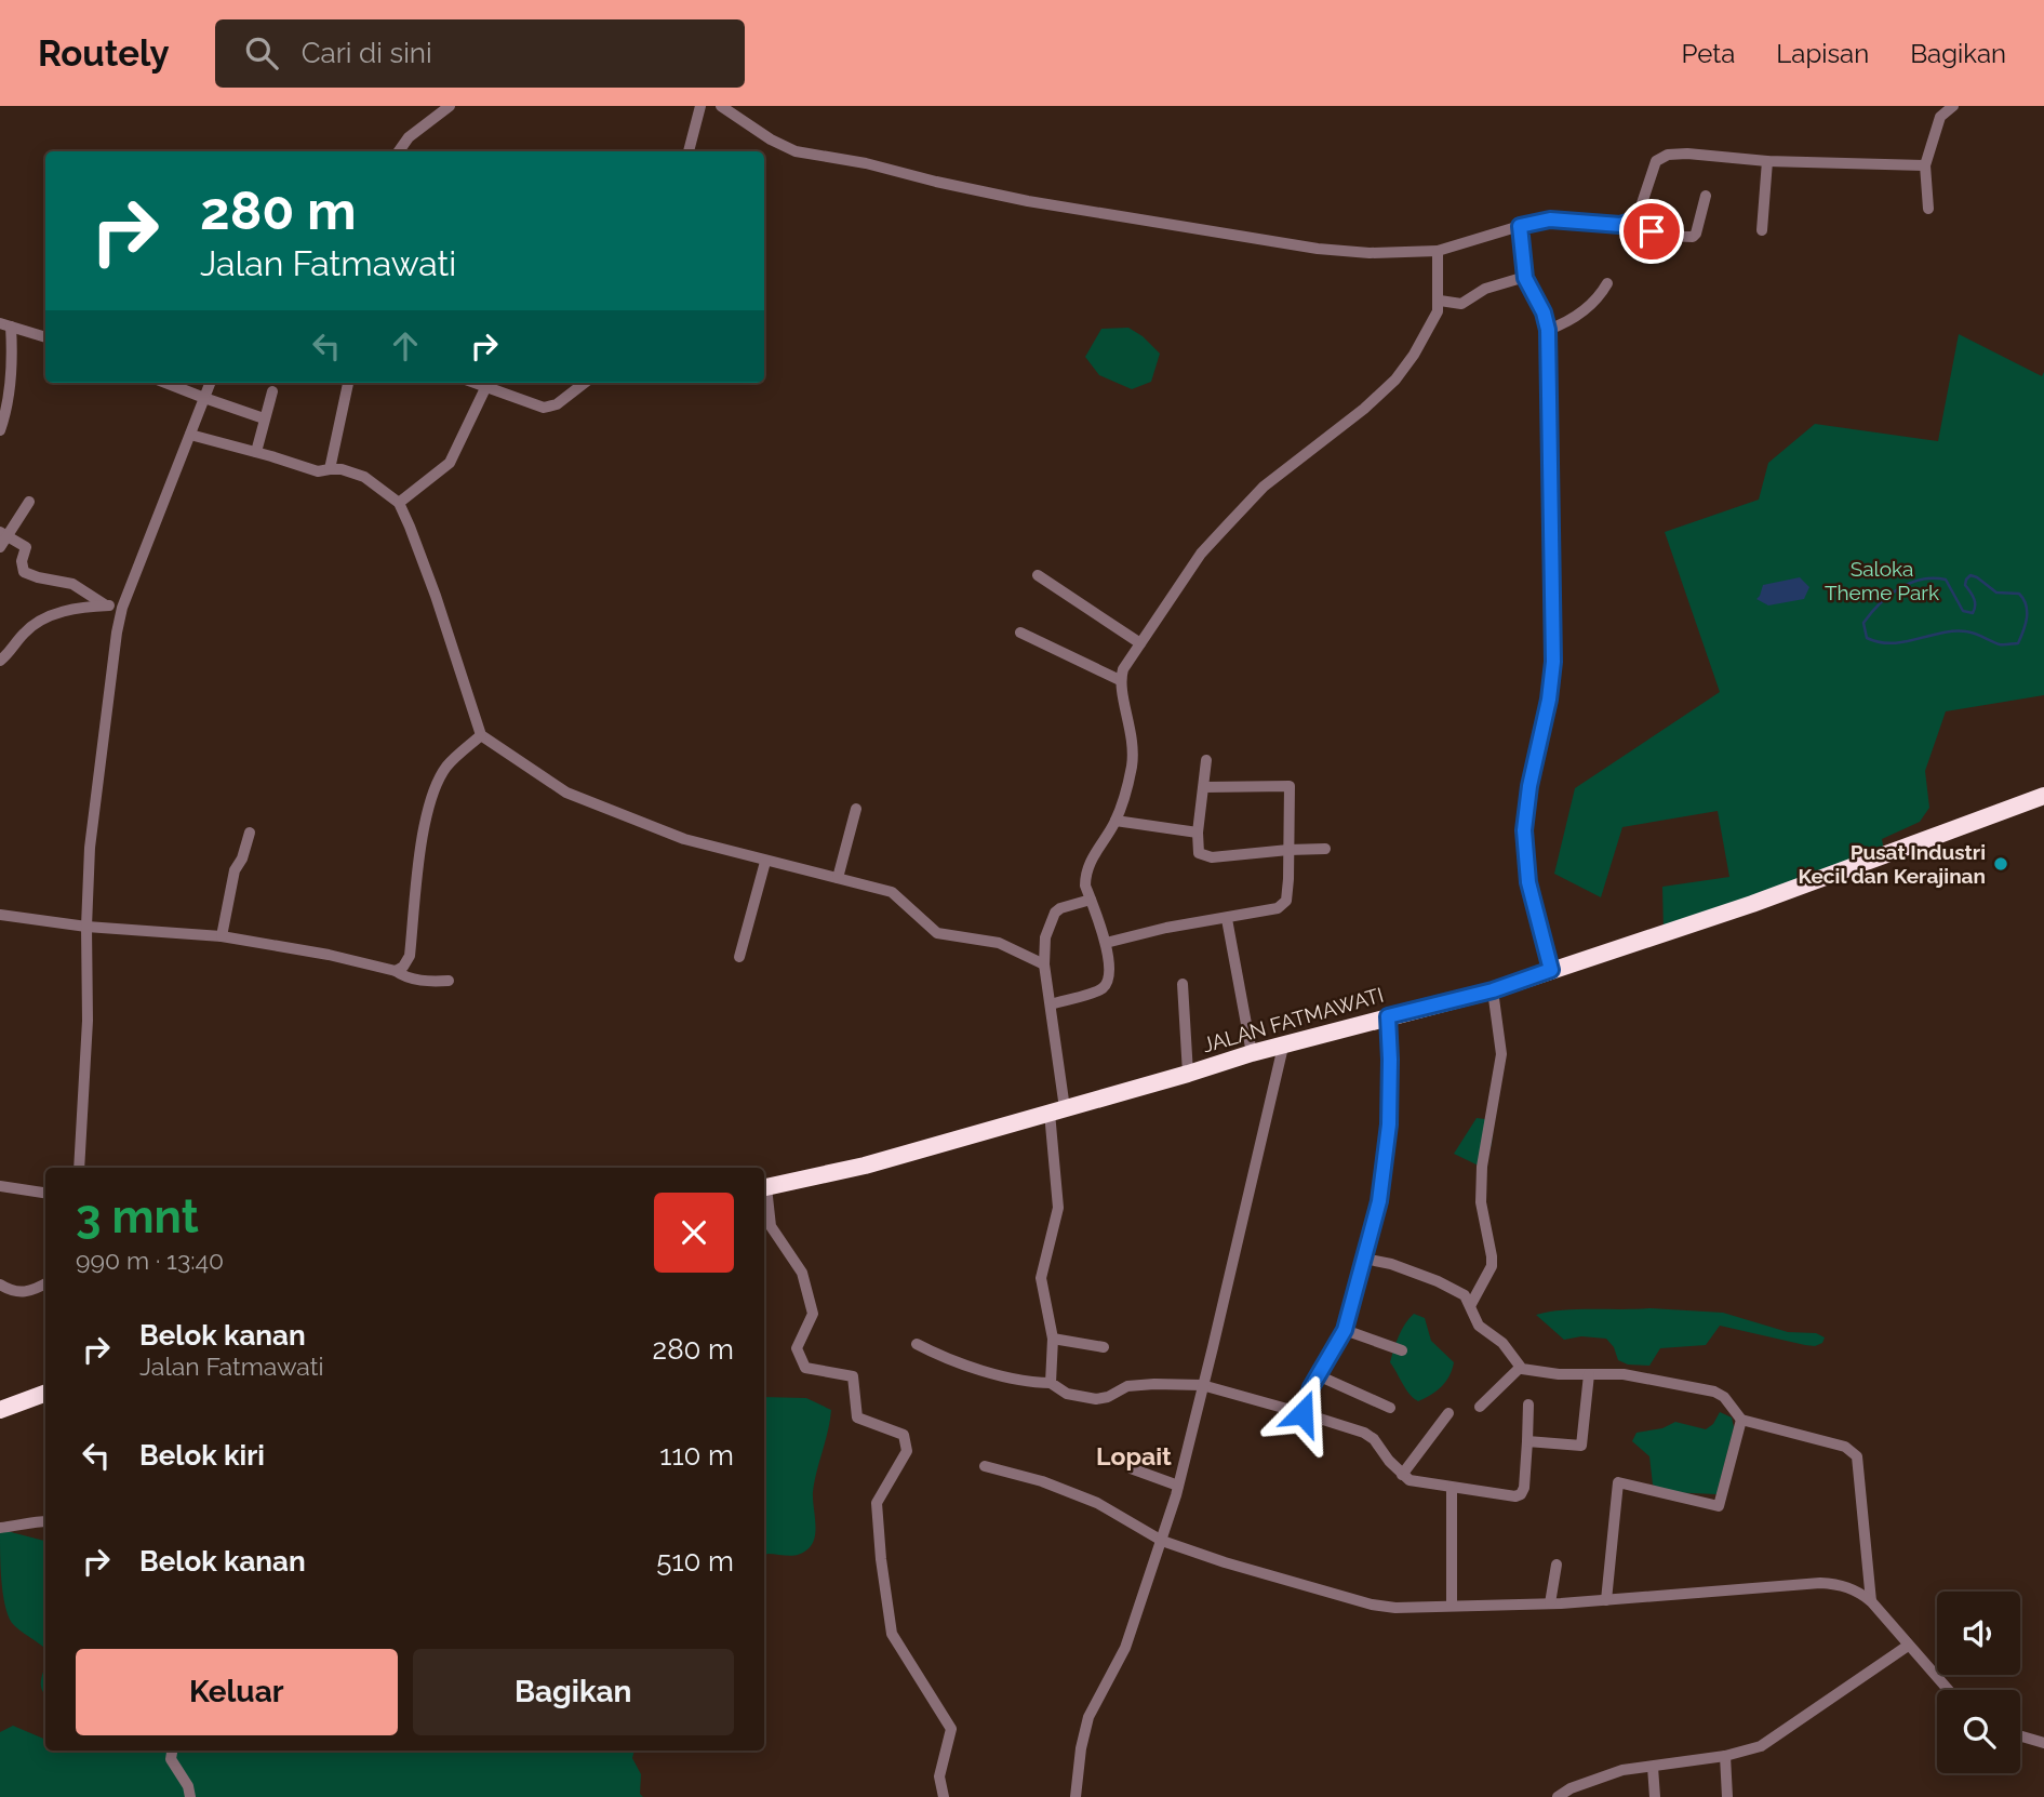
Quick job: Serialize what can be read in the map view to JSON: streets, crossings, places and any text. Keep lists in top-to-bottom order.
{
  "streets": {
    "highway": ["JALAN FATMAWATI"]
  },
  "districts": ["Lopait"],
  "parks": ["Saloka Theme Park"],
  "places": ["Pusat Industri Kecil dan Kerajinan"],
  "page": {
    "header": "Routely",
    "search": "Cari di sini",
    "nav": ["Peta", "Lapisan", "Bagikan"],
    "turn": ["280 m", "Jalan Fatmawati"],
    "heading": ["3 mnt", "990 m · 13:40"],
    "list": [
      {
        "name": "Belok kanan",
        "note": "Jalan Fatmawati",
        "value": "280 m"
      },
      {
        "name": "Belok kiri",
        "value": "110 m"
      },
      {
        "name": "Belok kanan",
        "value": "510 m"
      }
    ],
    "buttons": ["Keluar", "Bagikan"]
  }
}
